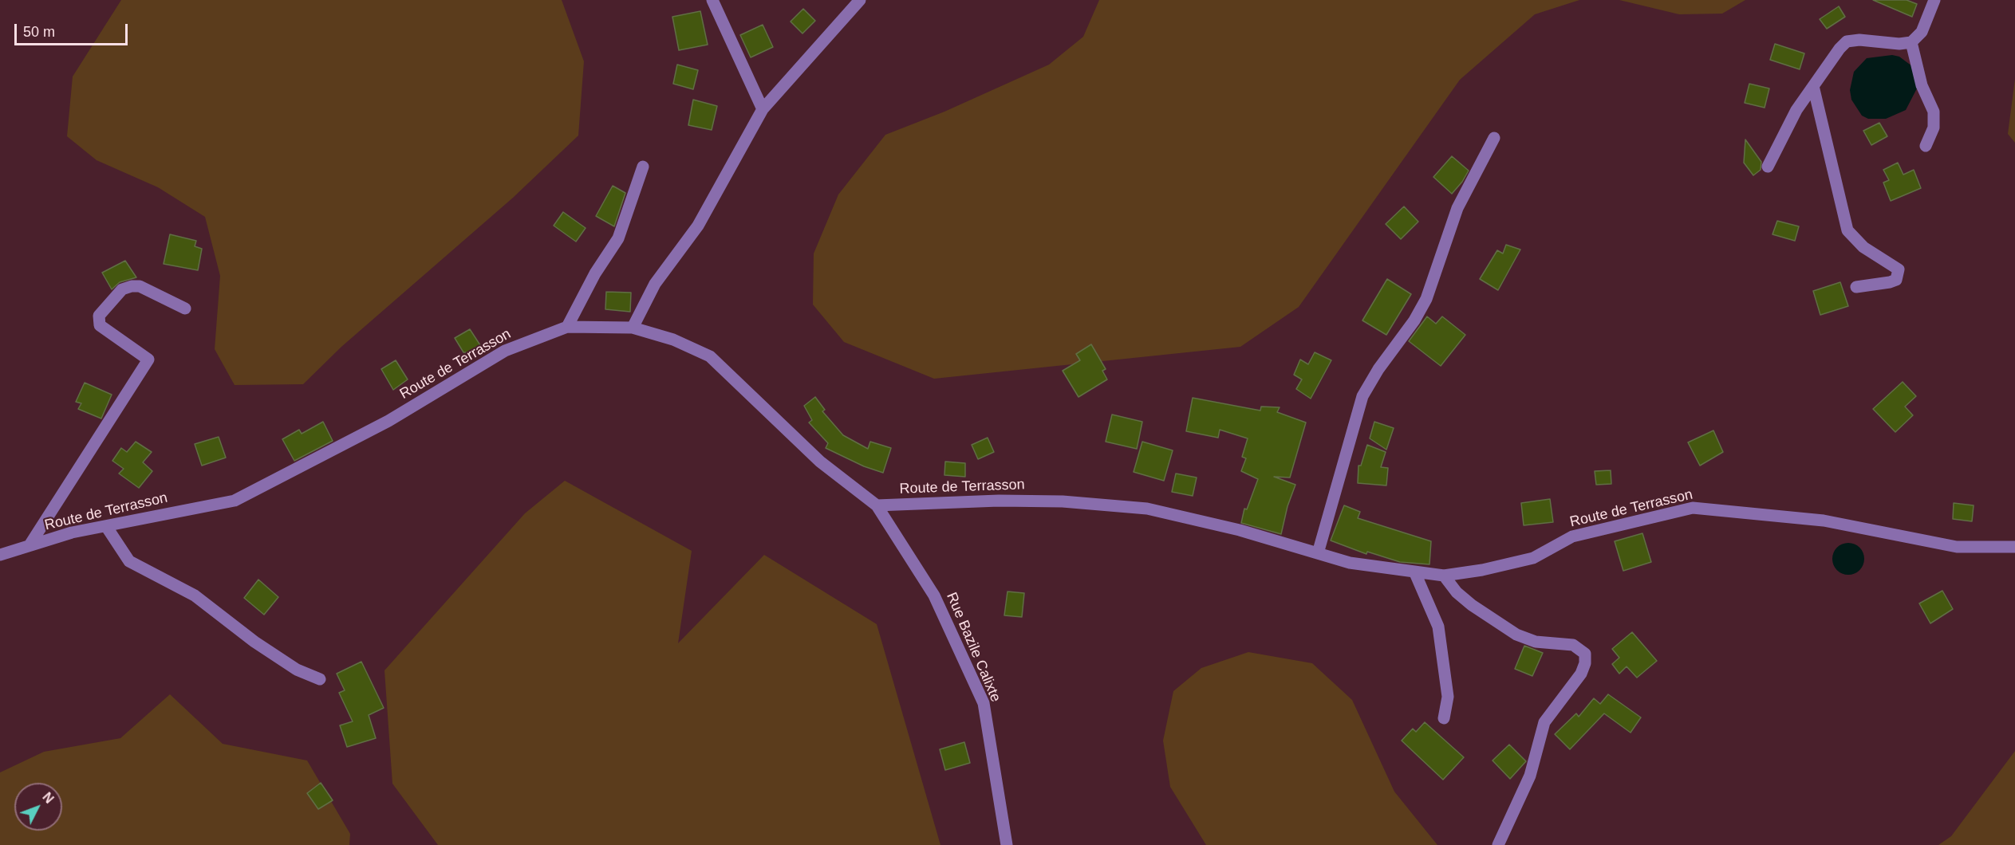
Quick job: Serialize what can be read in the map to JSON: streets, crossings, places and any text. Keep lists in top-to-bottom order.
{
  "streets": {
    "street": ["Route de Terrasson", "Rue Bazile Calixte"]
  },
  "crossings": [
    ["Route de Terrasson", "Rue Bazile Calixte"]
  ],
  "scale_bar": "50 m",
  "north": "top right"
}
